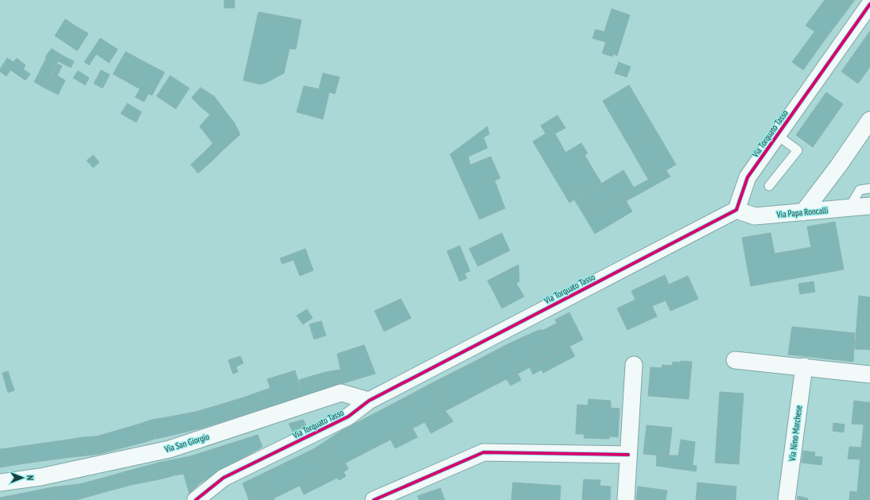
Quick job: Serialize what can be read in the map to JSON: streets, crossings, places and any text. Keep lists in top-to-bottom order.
{
  "streets": {
    "street": [
      "Via Torquato Tasso",
      "Via Papa Roncalli",
      "Via Nino Marchese",
      "Via San Giorgio"
    ]
  },
  "crossings": [
    ["Via Torquato Tasso", "Via Papa Roncalli"],
    ["Via Torquato Tasso", "Via San Giorgio"]
  ],
  "north": "right"
}
